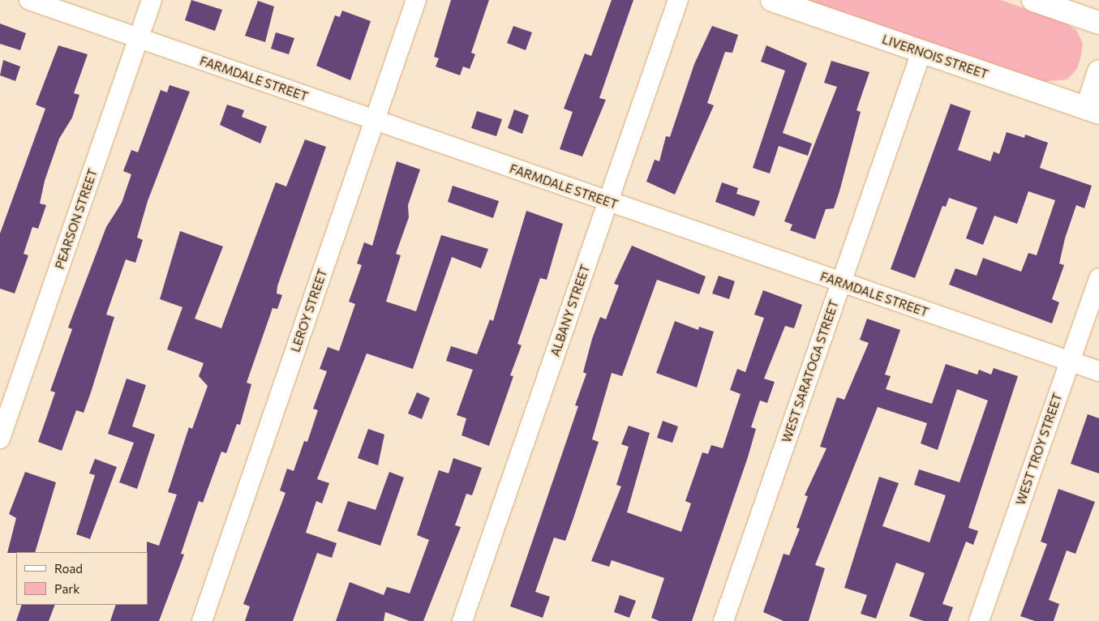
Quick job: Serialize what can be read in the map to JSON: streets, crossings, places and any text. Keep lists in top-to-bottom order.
{
  "streets": {
    "street": [
      "LIVERNOIS STREET",
      "FARMDALE STREET",
      "PEARSON STREET",
      "LEROY STREET",
      "ALBANY STREET",
      "WEST SARATOGA STREET",
      "WEST TROY STREET"
    ]
  },
  "crossings": [
    ["LIVERNOIS STREET", "WEST SARATOGA STREET"],
    ["FARMDALE STREET", "PEARSON STREET"],
    ["FARMDALE STREET", "LEROY STREET"],
    ["FARMDALE STREET", "ALBANY STREET"],
    ["FARMDALE STREET", "WEST SARATOGA STREET"],
    ["FARMDALE STREET", "WEST TROY STREET"]
  ],
  "legend": ["Road", "Park"]
}
